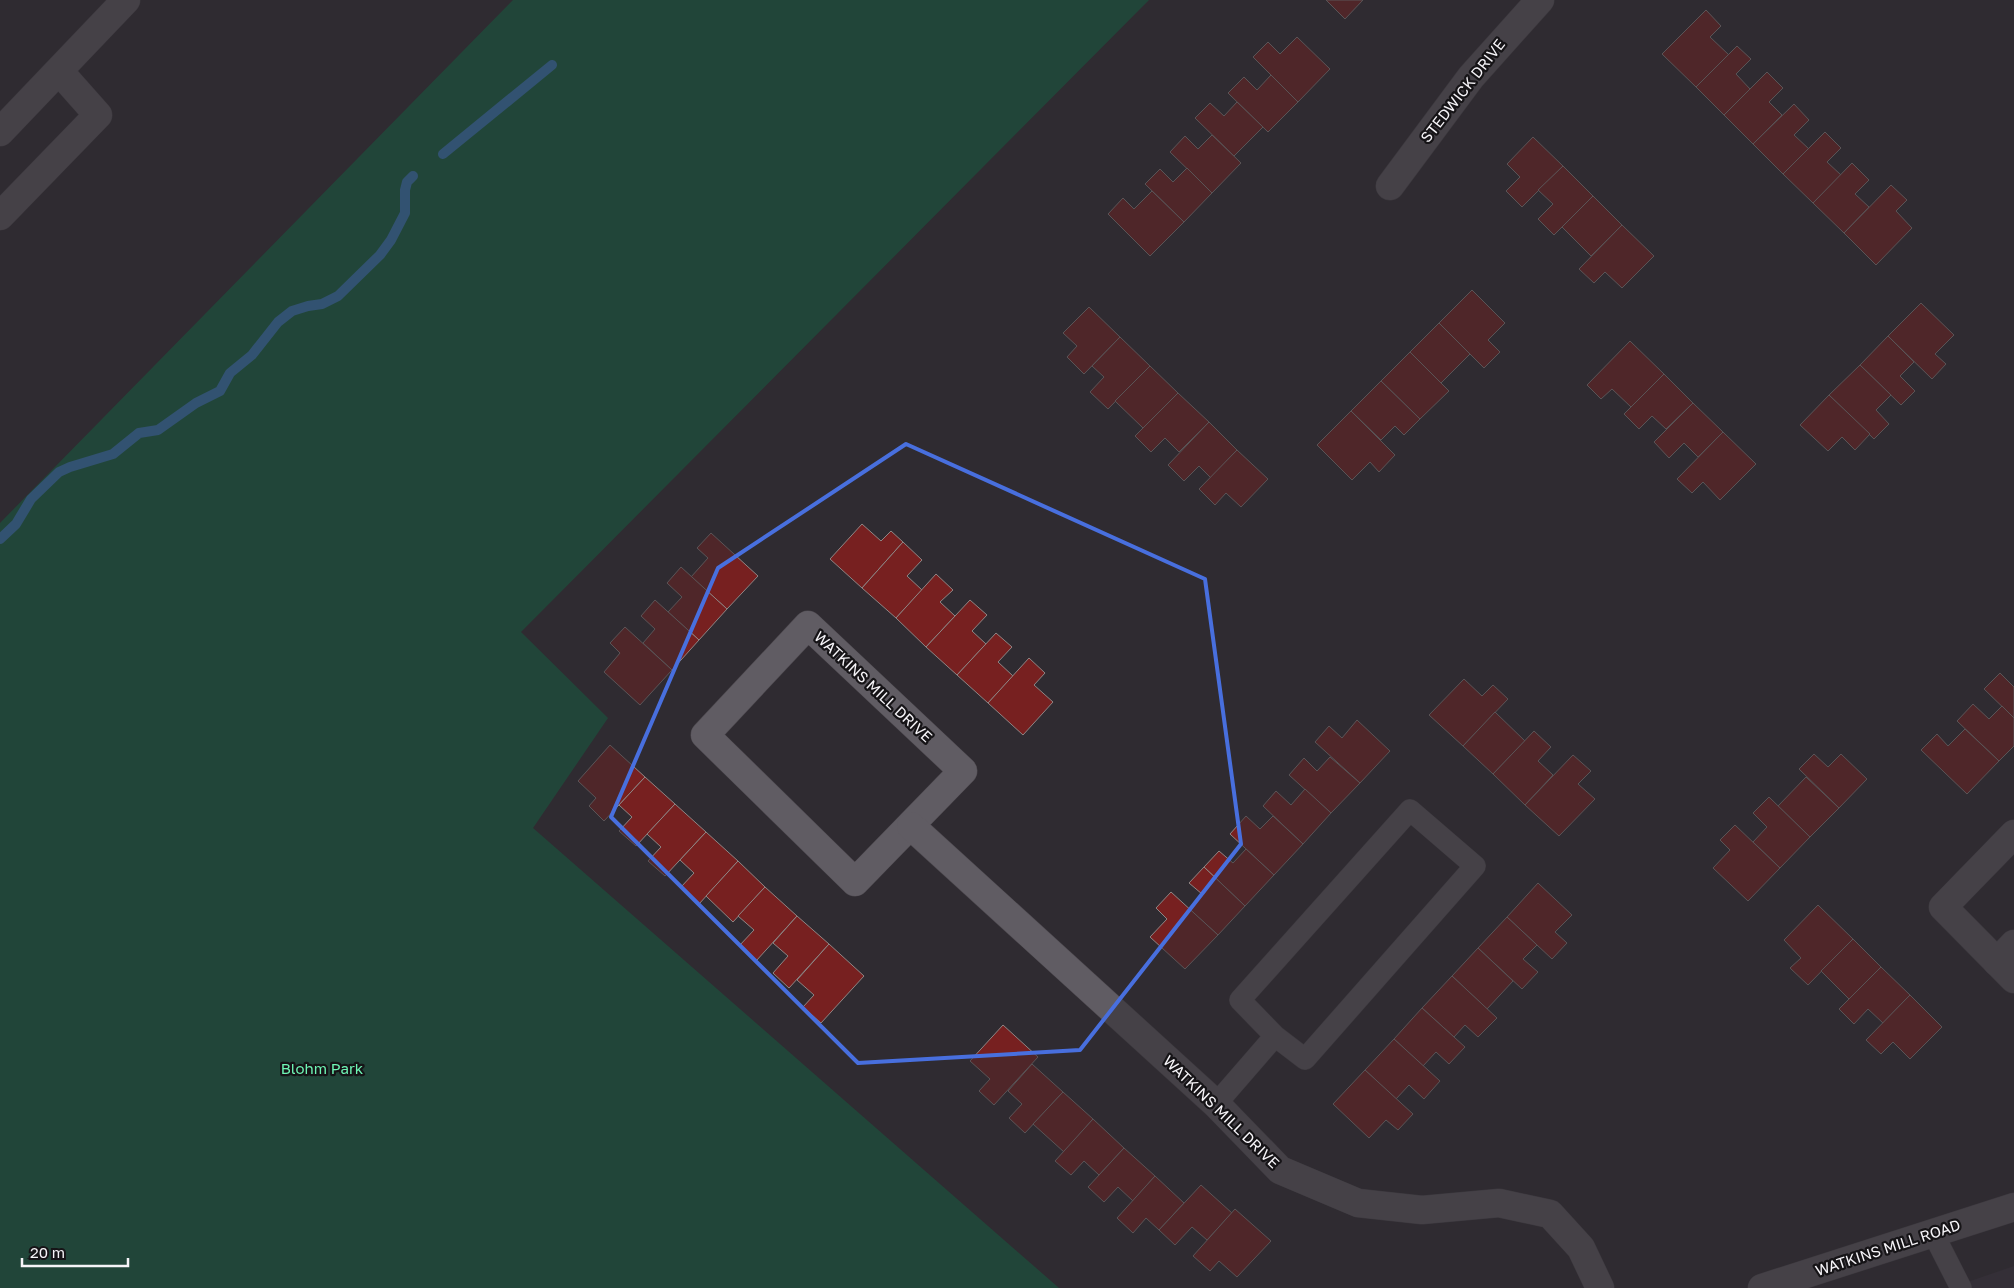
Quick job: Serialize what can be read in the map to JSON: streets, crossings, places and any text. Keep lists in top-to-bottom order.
{
  "streets": {
    "street": ["STEDWICK DRIVE", "WATKINS MILL DRIVE", "WATKINS MILL ROAD"]
  },
  "parks": ["Blohm Park"],
  "scale_bar": "20 m"
}
